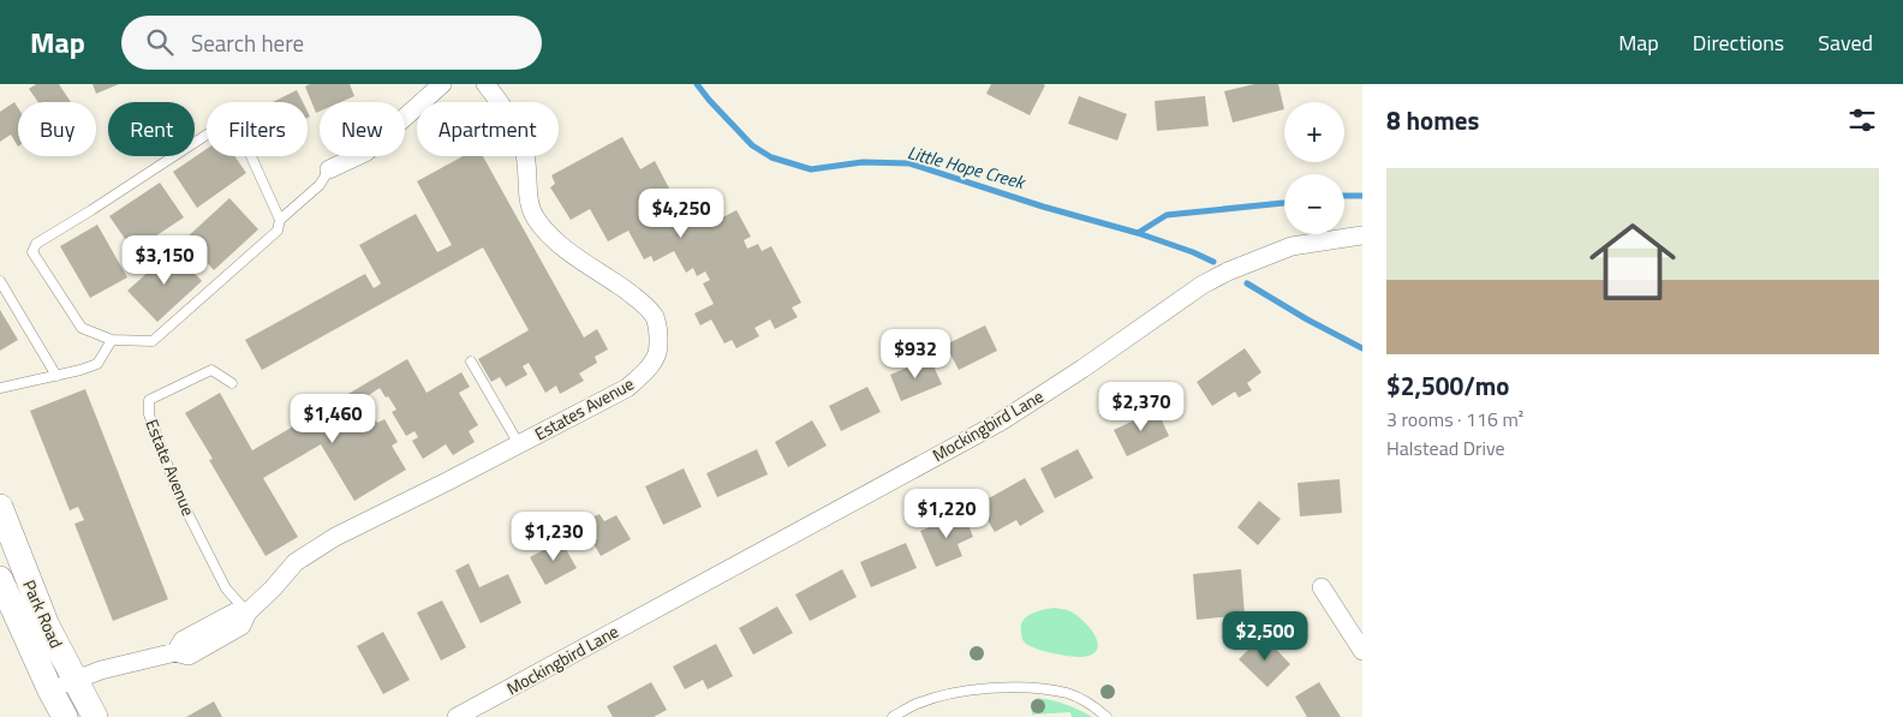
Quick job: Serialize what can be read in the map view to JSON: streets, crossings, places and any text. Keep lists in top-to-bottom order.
{
  "streets": {
    "main road": ["Park Road"],
    "street": ["Estates Avenue", "Mockingbird Lane"],
    "lane": ["Estate Avenue"]
  },
  "crossings": [
    ["Estates Avenue", "Estate Avenue"]
  ],
  "water": ["Little Hope Creek"],
  "page": {
    "header": "Map",
    "search": "Search here",
    "nav": ["Map", "Directions", "Saved"],
    "heading": "8 homes",
    "map_buttons": ["+", "−"],
    "chip": [
      "Buy",
      "Rent",
      "Filters",
      "New",
      "Apartment"
    ],
    "list": [
      {
        "name": "$2,500/mo",
        "note": "3 rooms · 116 m² · Halstead Drive"
      }
    ],
    "price": [
      "$4,250",
      "$3,150",
      "$932",
      "$2,370",
      "$1,460",
      "$1,220",
      "$1,230",
      "$2,500"
    ]
  }
}
